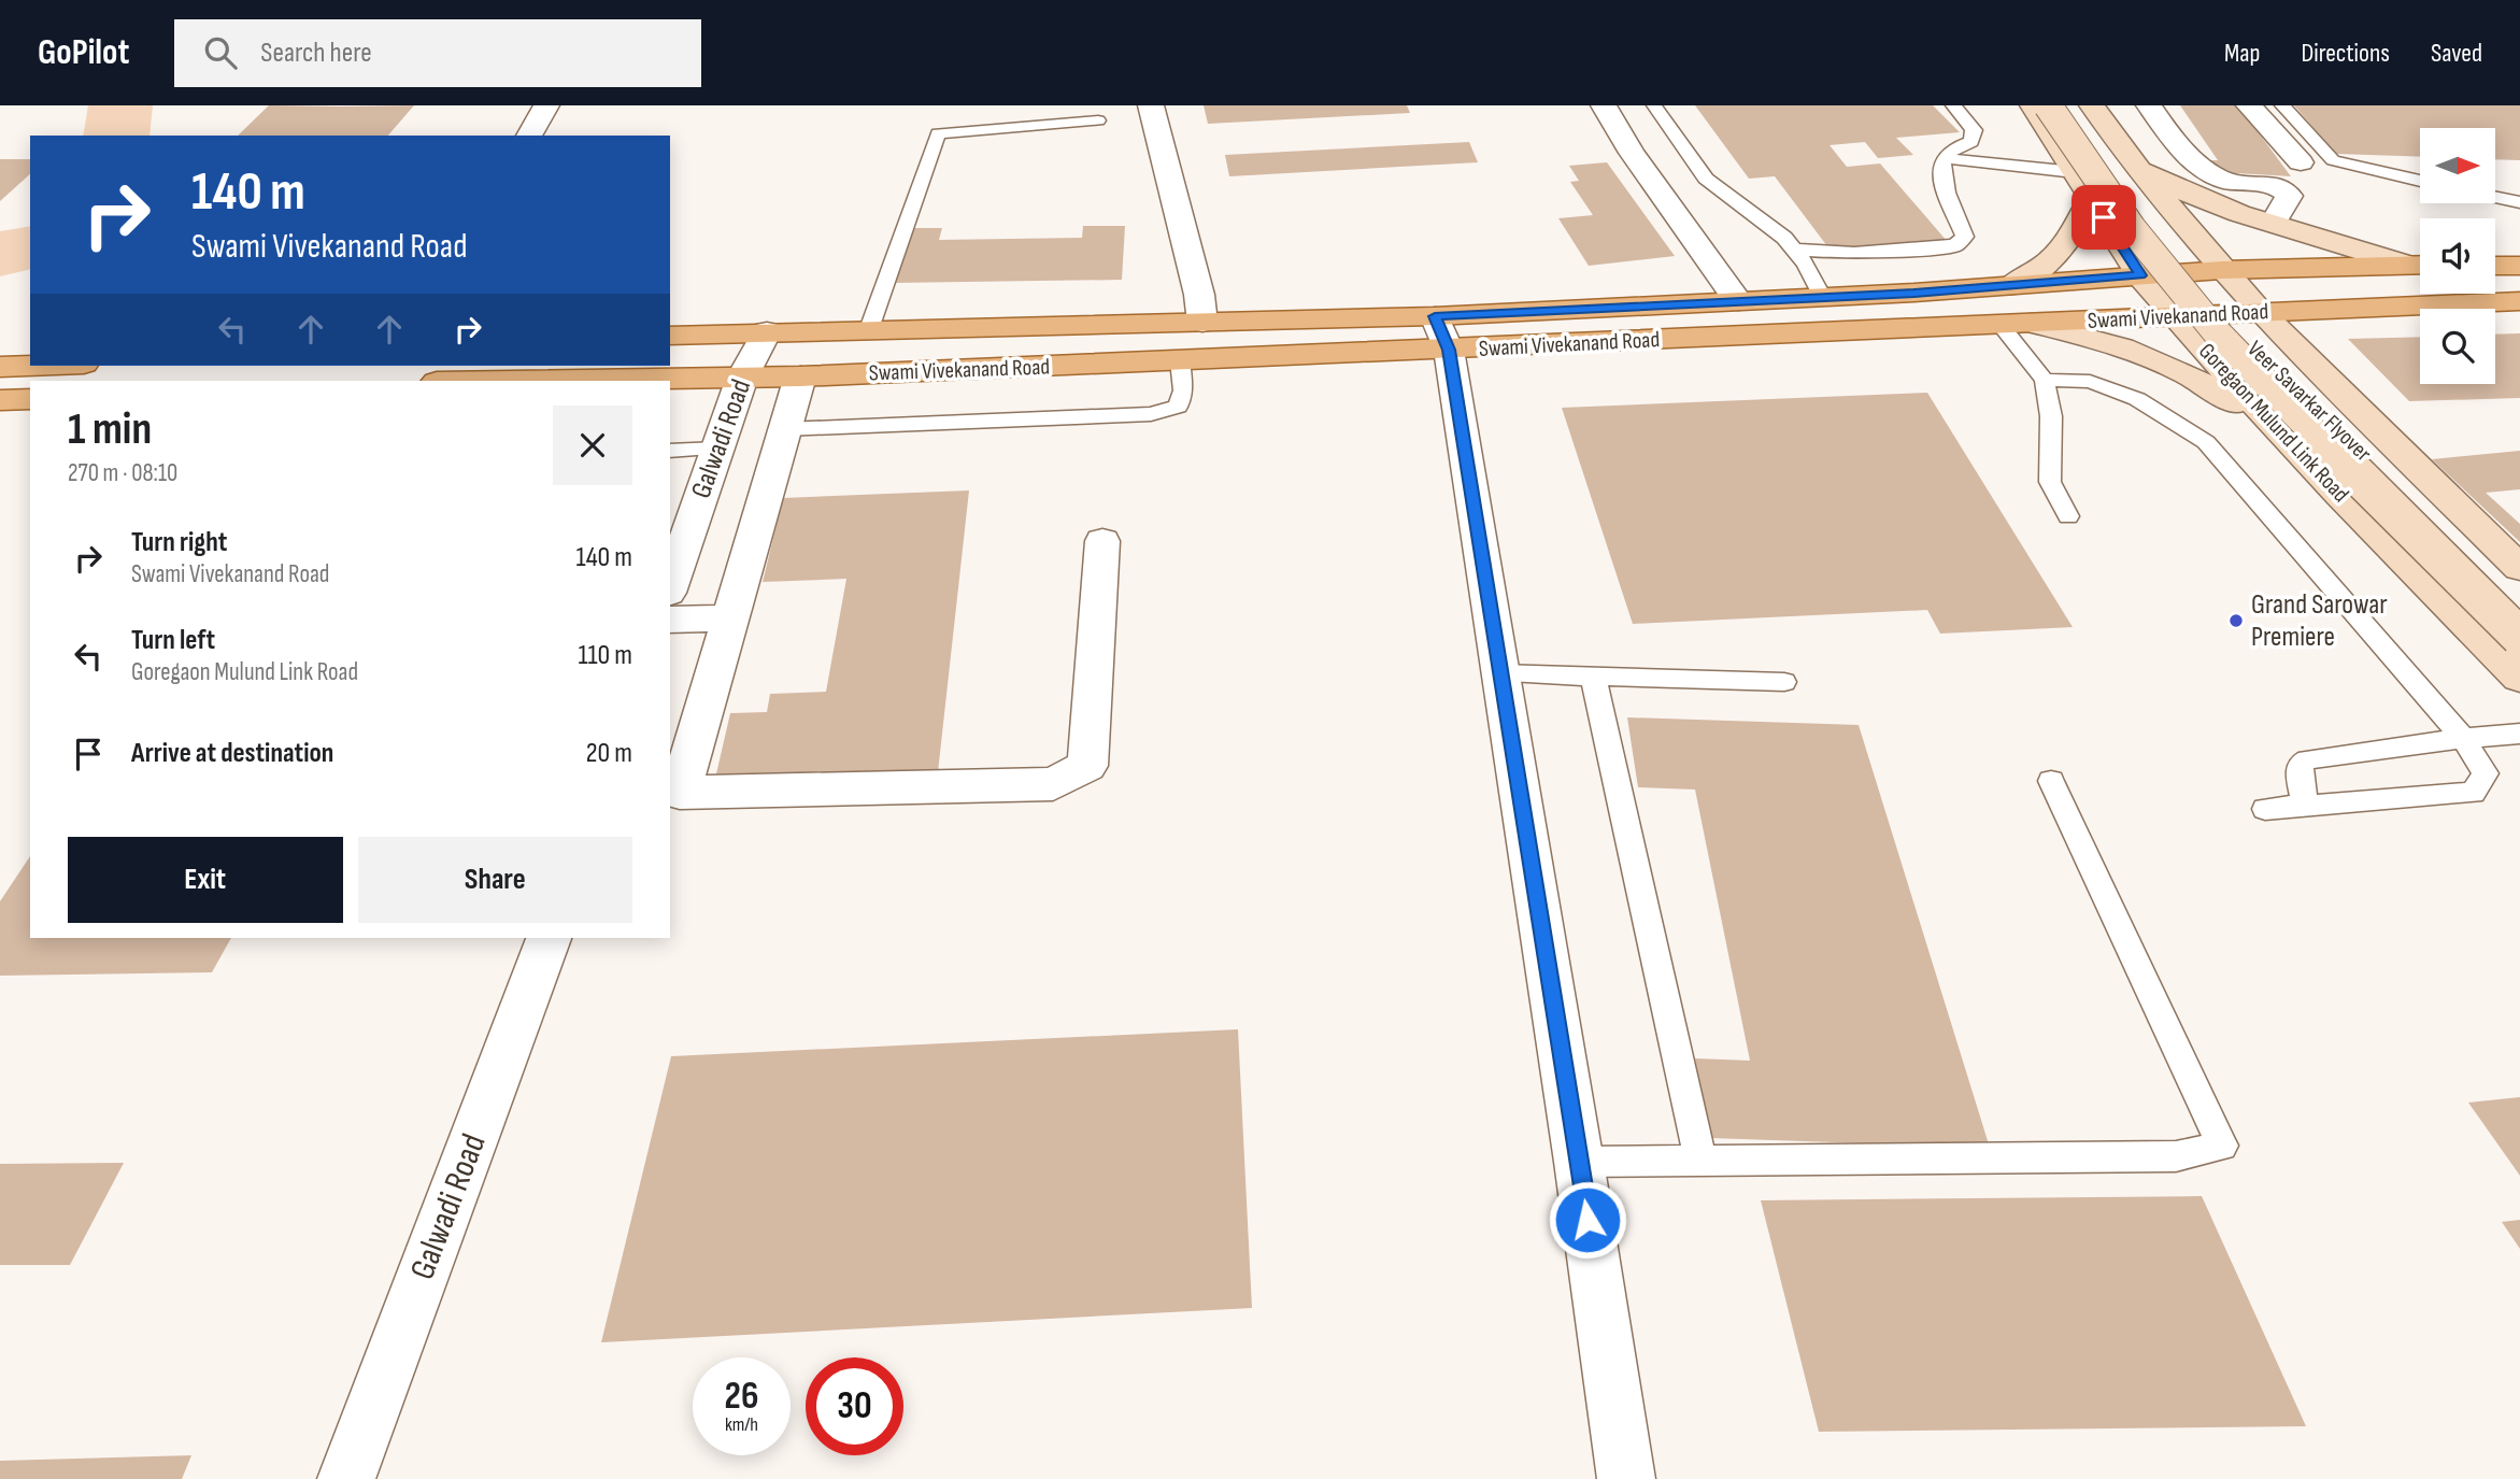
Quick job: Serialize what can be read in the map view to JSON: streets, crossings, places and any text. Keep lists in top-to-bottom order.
{
  "streets": {
    "main road": ["Swami Vivekanand Road", "Veer Savarkar Flyover", "Goregaon Mulund Link Road"],
    "street": ["Galwadi Road"]
  },
  "crossings": [
    ["Swami Vivekanand Road", "Goregaon Mulund Link Road"],
    ["Swami Vivekanand Road", "Galwadi Road"]
  ],
  "places": ["Grand Sarowar Premiere"],
  "north": "right",
  "page": {
    "header": "GoPilot",
    "search": "Search here",
    "nav": ["Map", "Directions", "Saved"],
    "turn": ["140 m", "Swami Vivekanand Road"],
    "heading": ["1 min", "270 m · 08:10"],
    "list": [
      {
        "name": "Turn right",
        "note": "Swami Vivekanand Road",
        "value": "140 m"
      },
      {
        "name": "Turn left",
        "note": "Goregaon Mulund Link Road",
        "value": "110 m"
      },
      {
        "name": "Arrive at destination",
        "value": "20 m"
      }
    ],
    "buttons": ["Exit", "Share"],
    "speed": "26 km/h",
    "limit": "30"
  }
}
